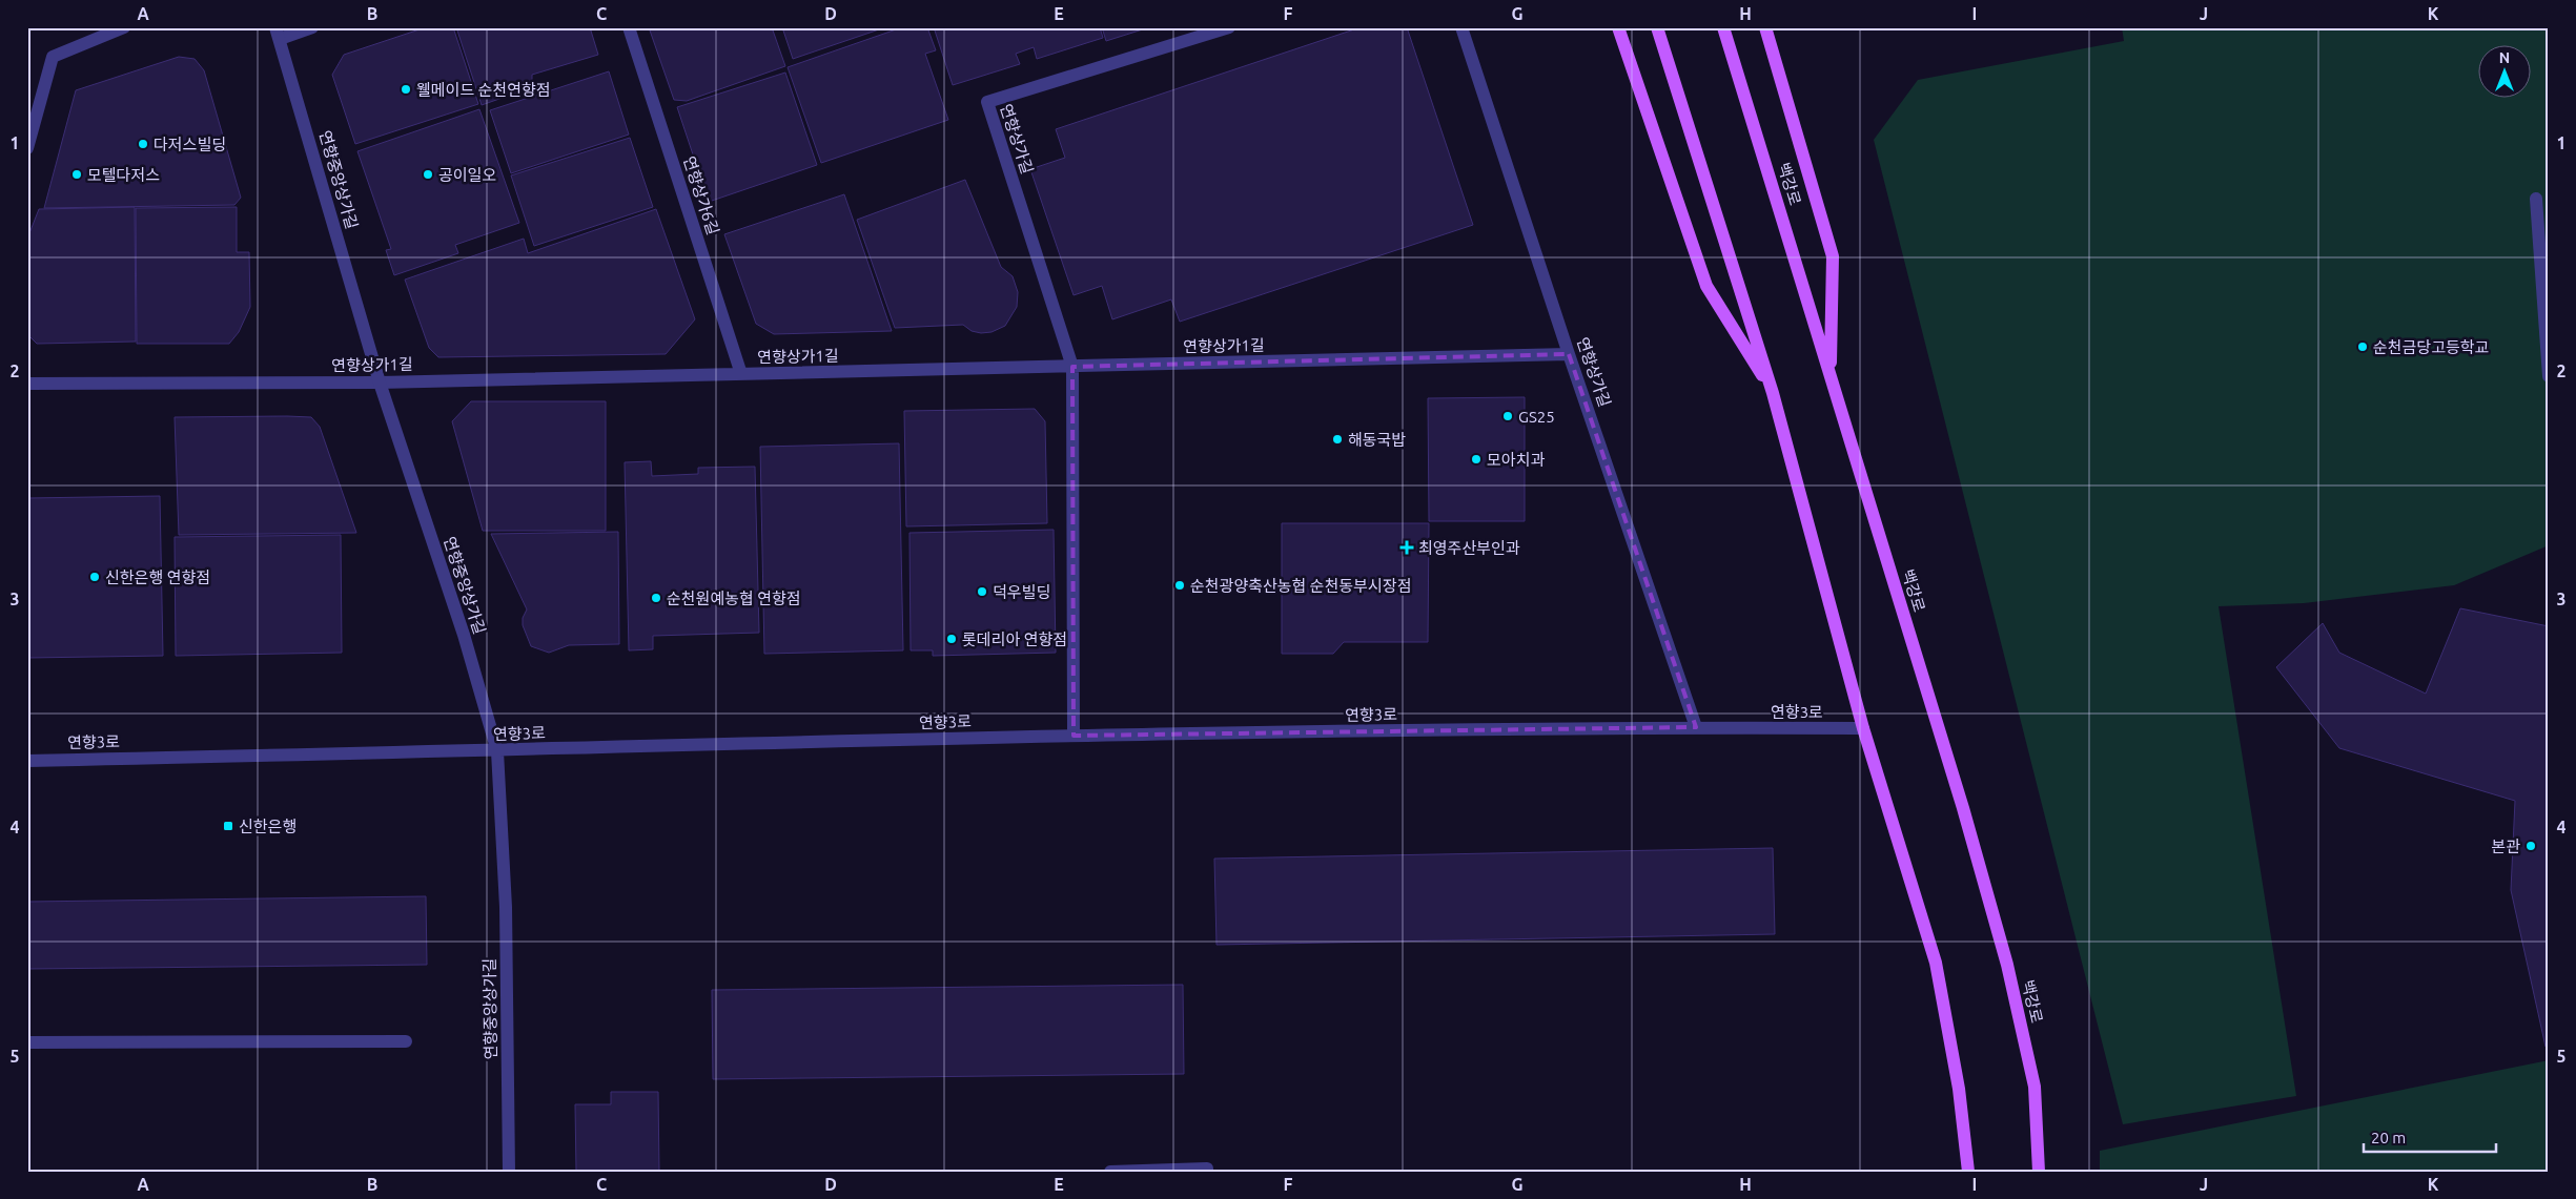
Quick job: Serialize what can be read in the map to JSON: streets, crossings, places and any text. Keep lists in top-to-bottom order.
{
  "streets": {
    "main road": ["백강로"],
    "street": [
      "연향상가길",
      "연향중앙상가길",
      "연향상가6길",
      "연향상가1길",
      "연향3로"
    ]
  },
  "crossings": [
    ["연향상가길", "연향상가1길"],
    ["연향상가길", "연향3로"],
    ["연향중앙상가길", "연향상가1길"],
    ["연향중앙상가길", "연향3로"],
    ["연향상가6길", "연향상가1길"]
  ],
  "places": {
    "other": [
      "웰메이드 순천연향점",
      "다저스빌딩",
      "모텔다저스",
      "공이일오",
      "순천금당고등학교",
      "GS25",
      "해동국밥",
      "모아치과",
      "신한은행 연향점",
      "순천광양축산농협 순천동부시장점",
      "덕우빌딩",
      "순천원예농협 연향점",
      "롯데리아 연향점",
      "본관"
    ],
    "health": ["최영주산부인과"],
    "transit": ["신한은행"]
  },
  "scale_bar": "20 m",
  "north": "top",
  "grid": {
    "columns": [
      "A",
      "B",
      "C",
      "D",
      "E",
      "F",
      "G",
      "H",
      "I",
      "J",
      "K"
    ],
    "rows": [
      "1",
      "2",
      "3",
      "4",
      "5"
    ]
  }
}
